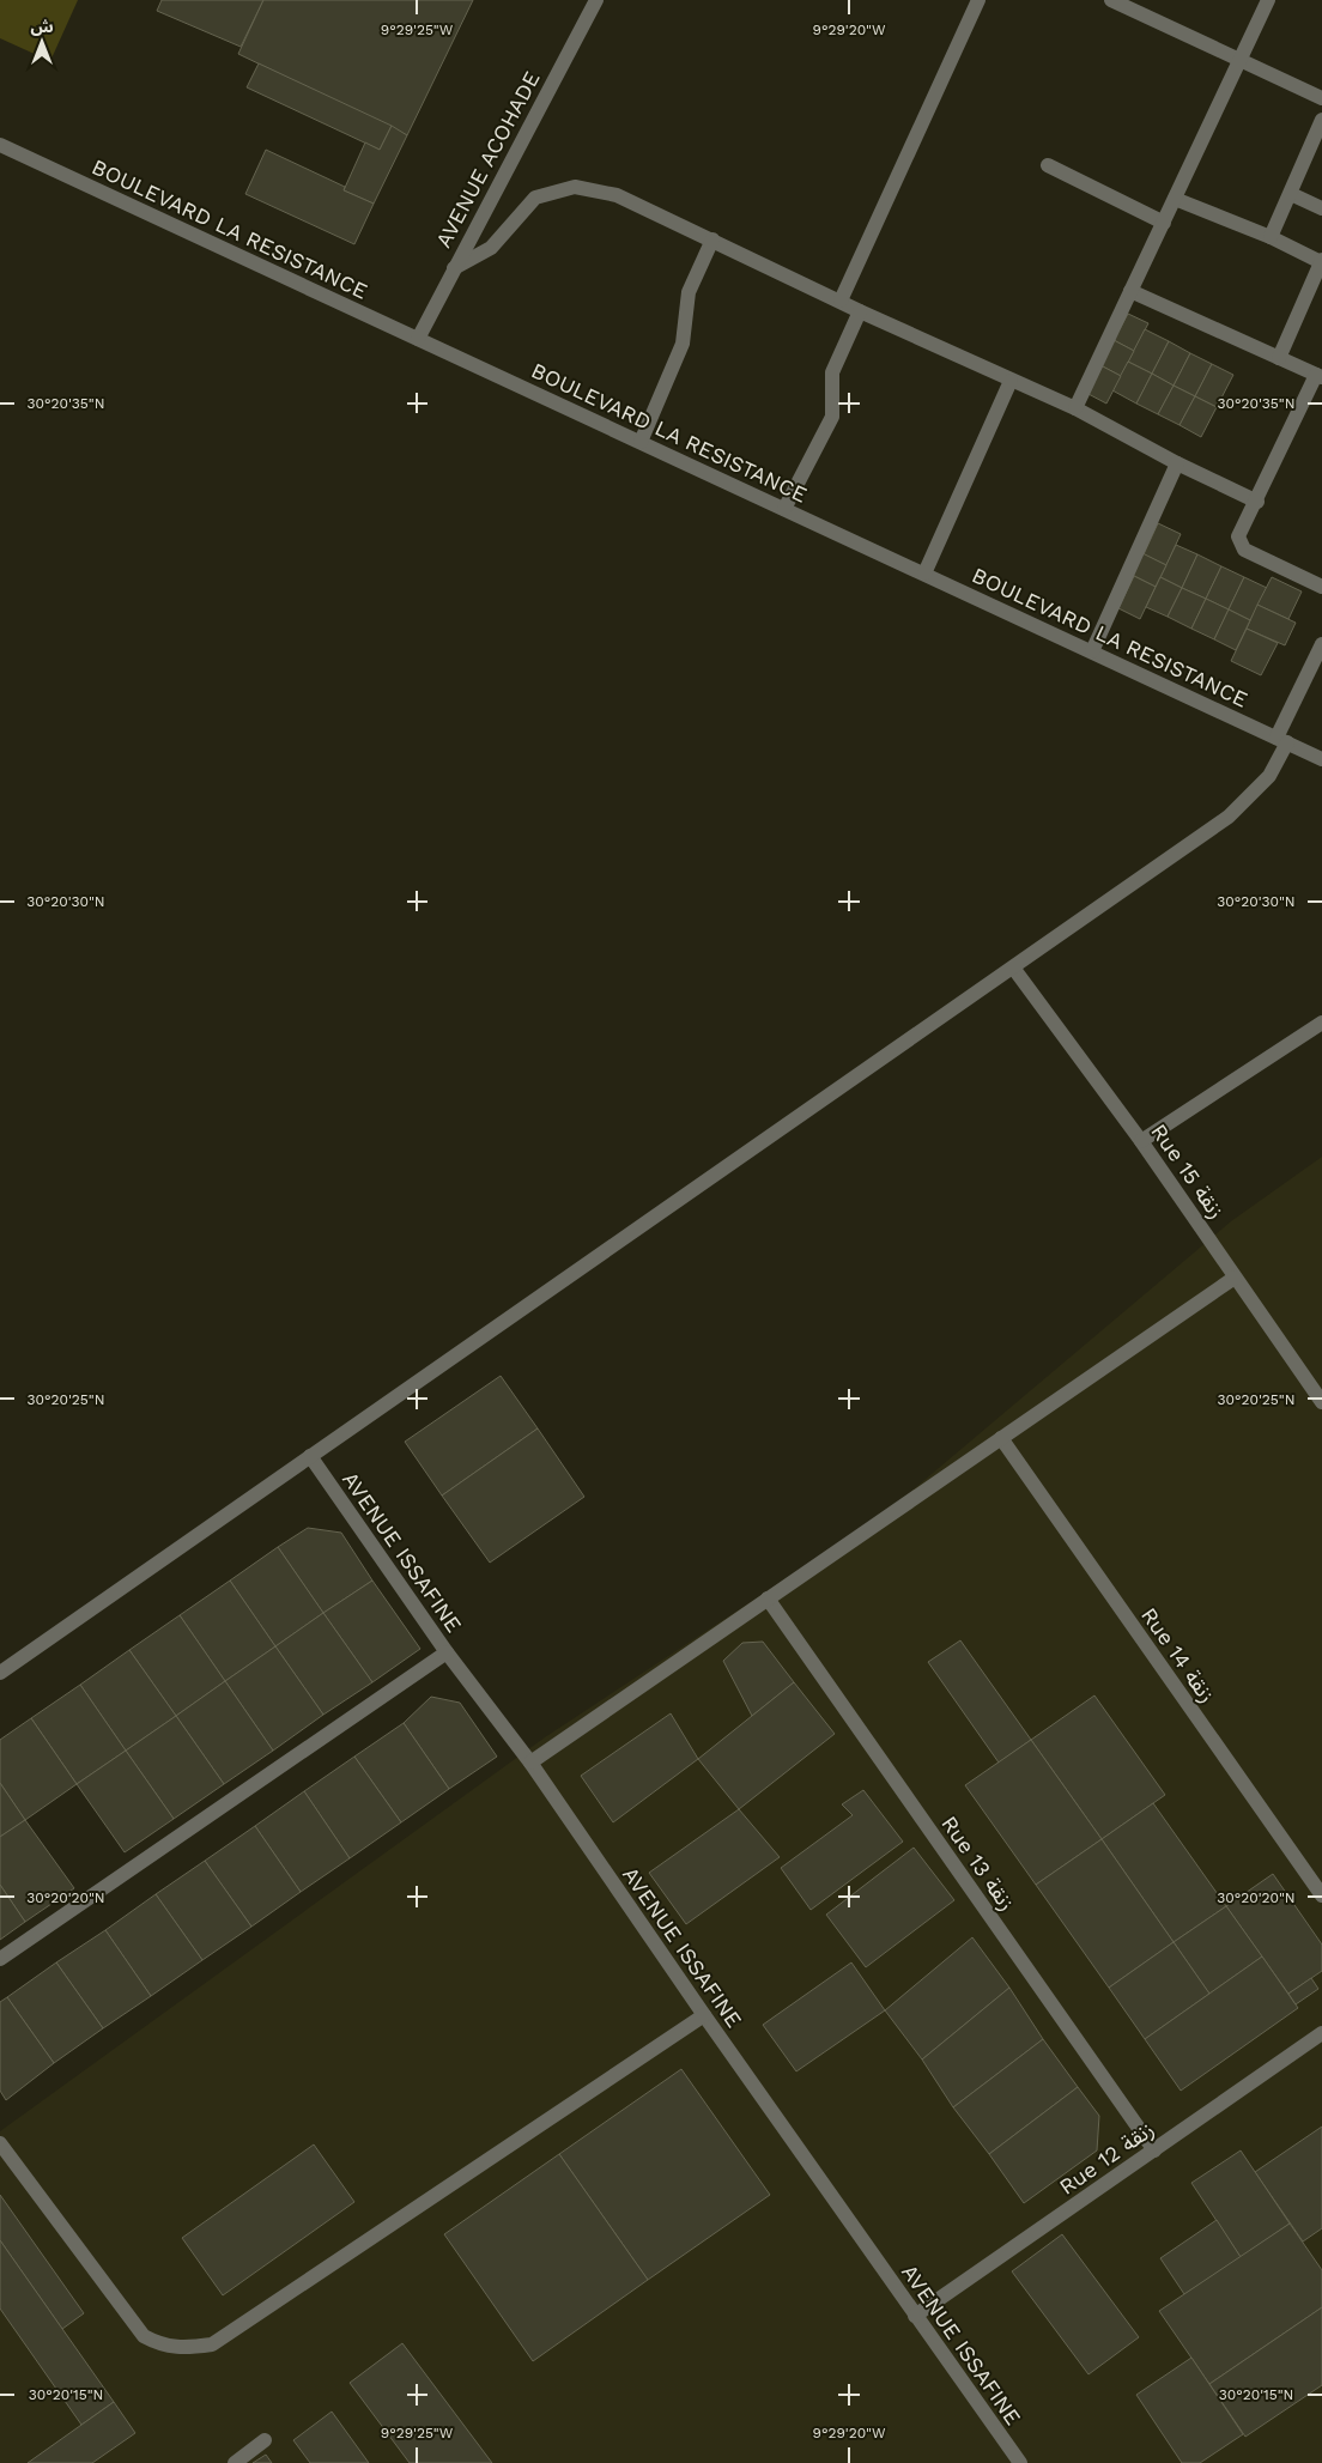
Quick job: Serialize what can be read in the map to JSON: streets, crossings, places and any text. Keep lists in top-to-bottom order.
{
  "streets": {
    "street": [
      "AVENUE ACOHADE",
      "BOULEVARD LA RESISTANCE",
      "Rue 15 زنقة",
      "AVENUE ISSAFINE",
      "Rue 14 زنقة",
      "Rue 13 زنقة",
      "Rue 12 زنقة"
    ]
  },
  "crossings": [
    ["AVENUE ACOHADE", "BOULEVARD LA RESISTANCE"],
    ["AVENUE ISSAFINE", "Rue 12 زنقة"],
    ["Rue 13 زنقة", "Rue 12 زنقة"]
  ],
  "north": "top",
  "coordinates": [
    "9°29'25\"W",
    "9°29'20\"W",
    "30°20'35\"N",
    "30°20'30\"N",
    "30°20'25\"N",
    "30°20'20\"N",
    "30°20'15\"N"
  ]
}
